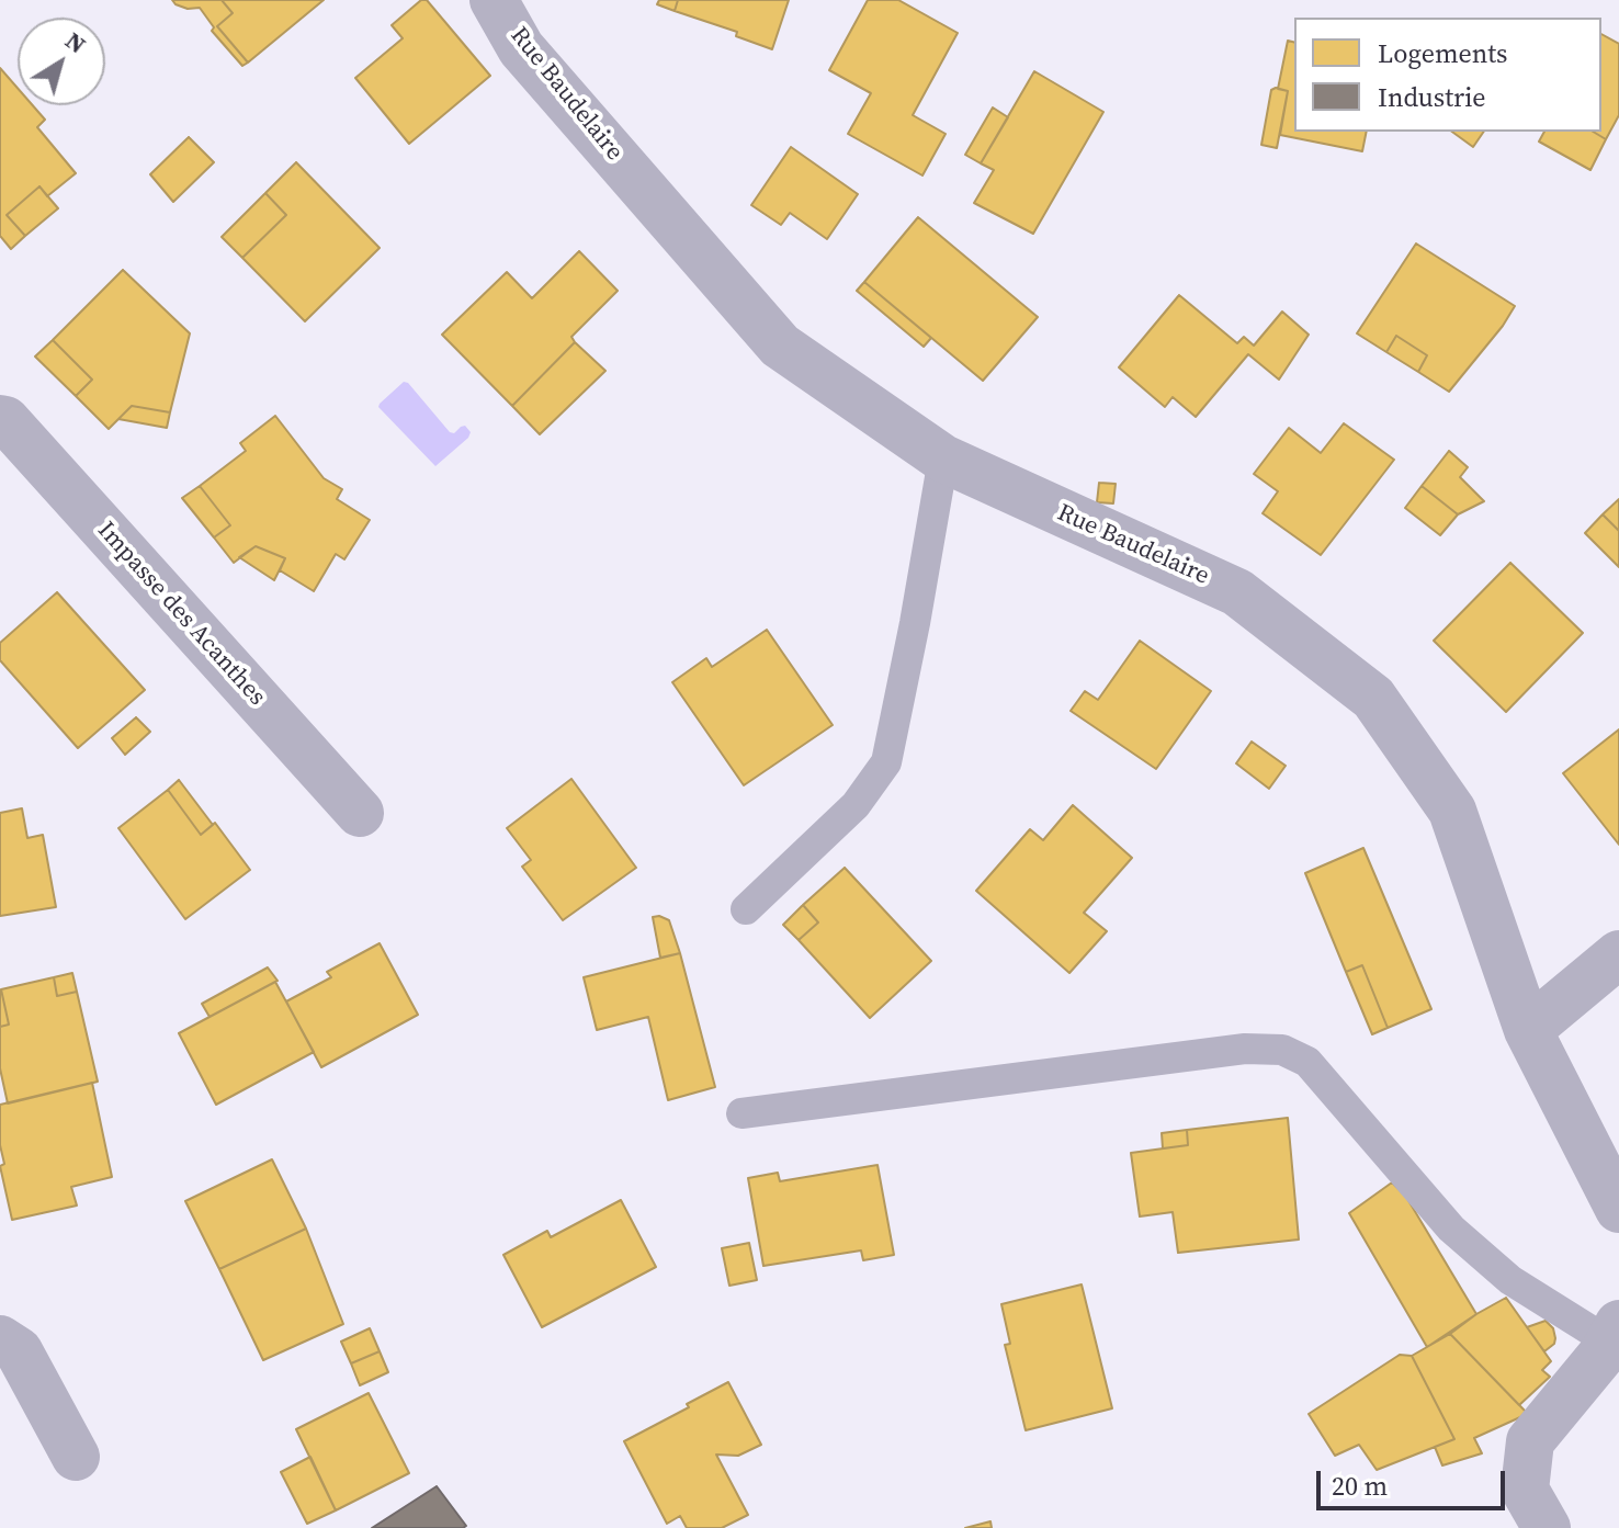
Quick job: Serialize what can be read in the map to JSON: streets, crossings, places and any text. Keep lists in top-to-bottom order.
{
  "streets": {
    "street": ["Rue Baudelaire", "Impasse des Acanthes"]
  },
  "legend": ["Logements", "Industrie"],
  "scale_bar": "20 m",
  "north": "top right"
}
